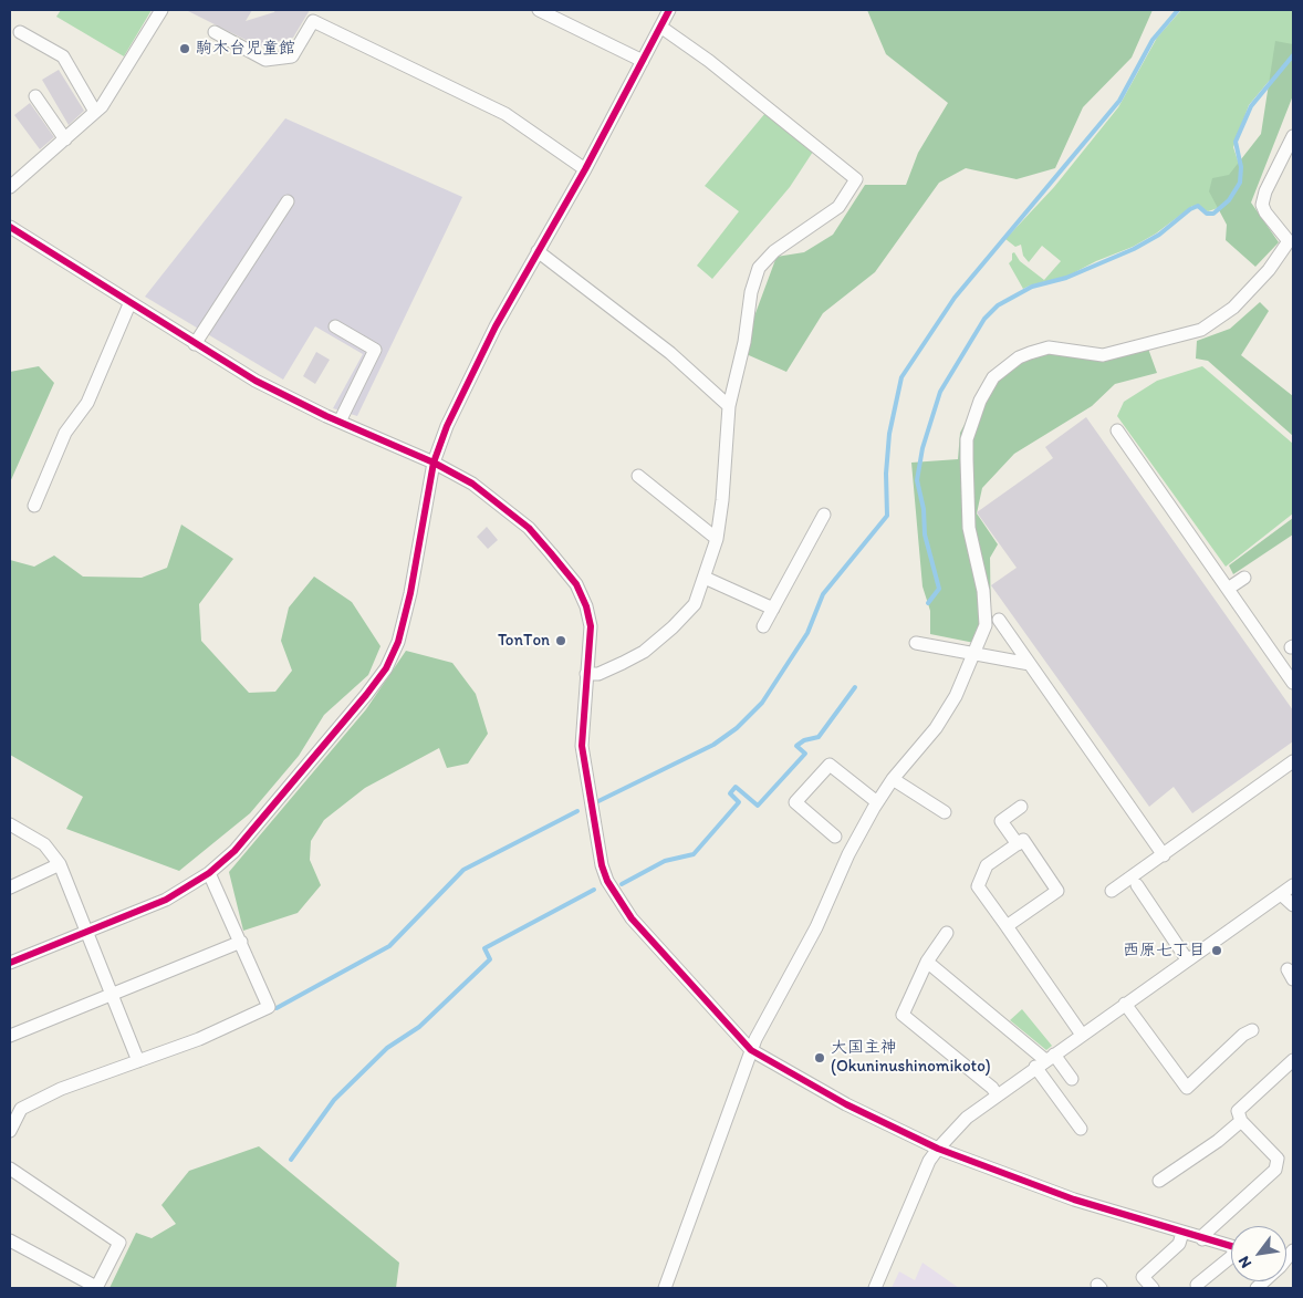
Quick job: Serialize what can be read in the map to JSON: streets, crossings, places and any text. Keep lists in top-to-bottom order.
{
  "places": [
    "駒木台児童館",
    "TonTon",
    "西原七丁目",
    "大国主神 (Okuninushinomikoto)"
  ],
  "north": "bottom left"
}
